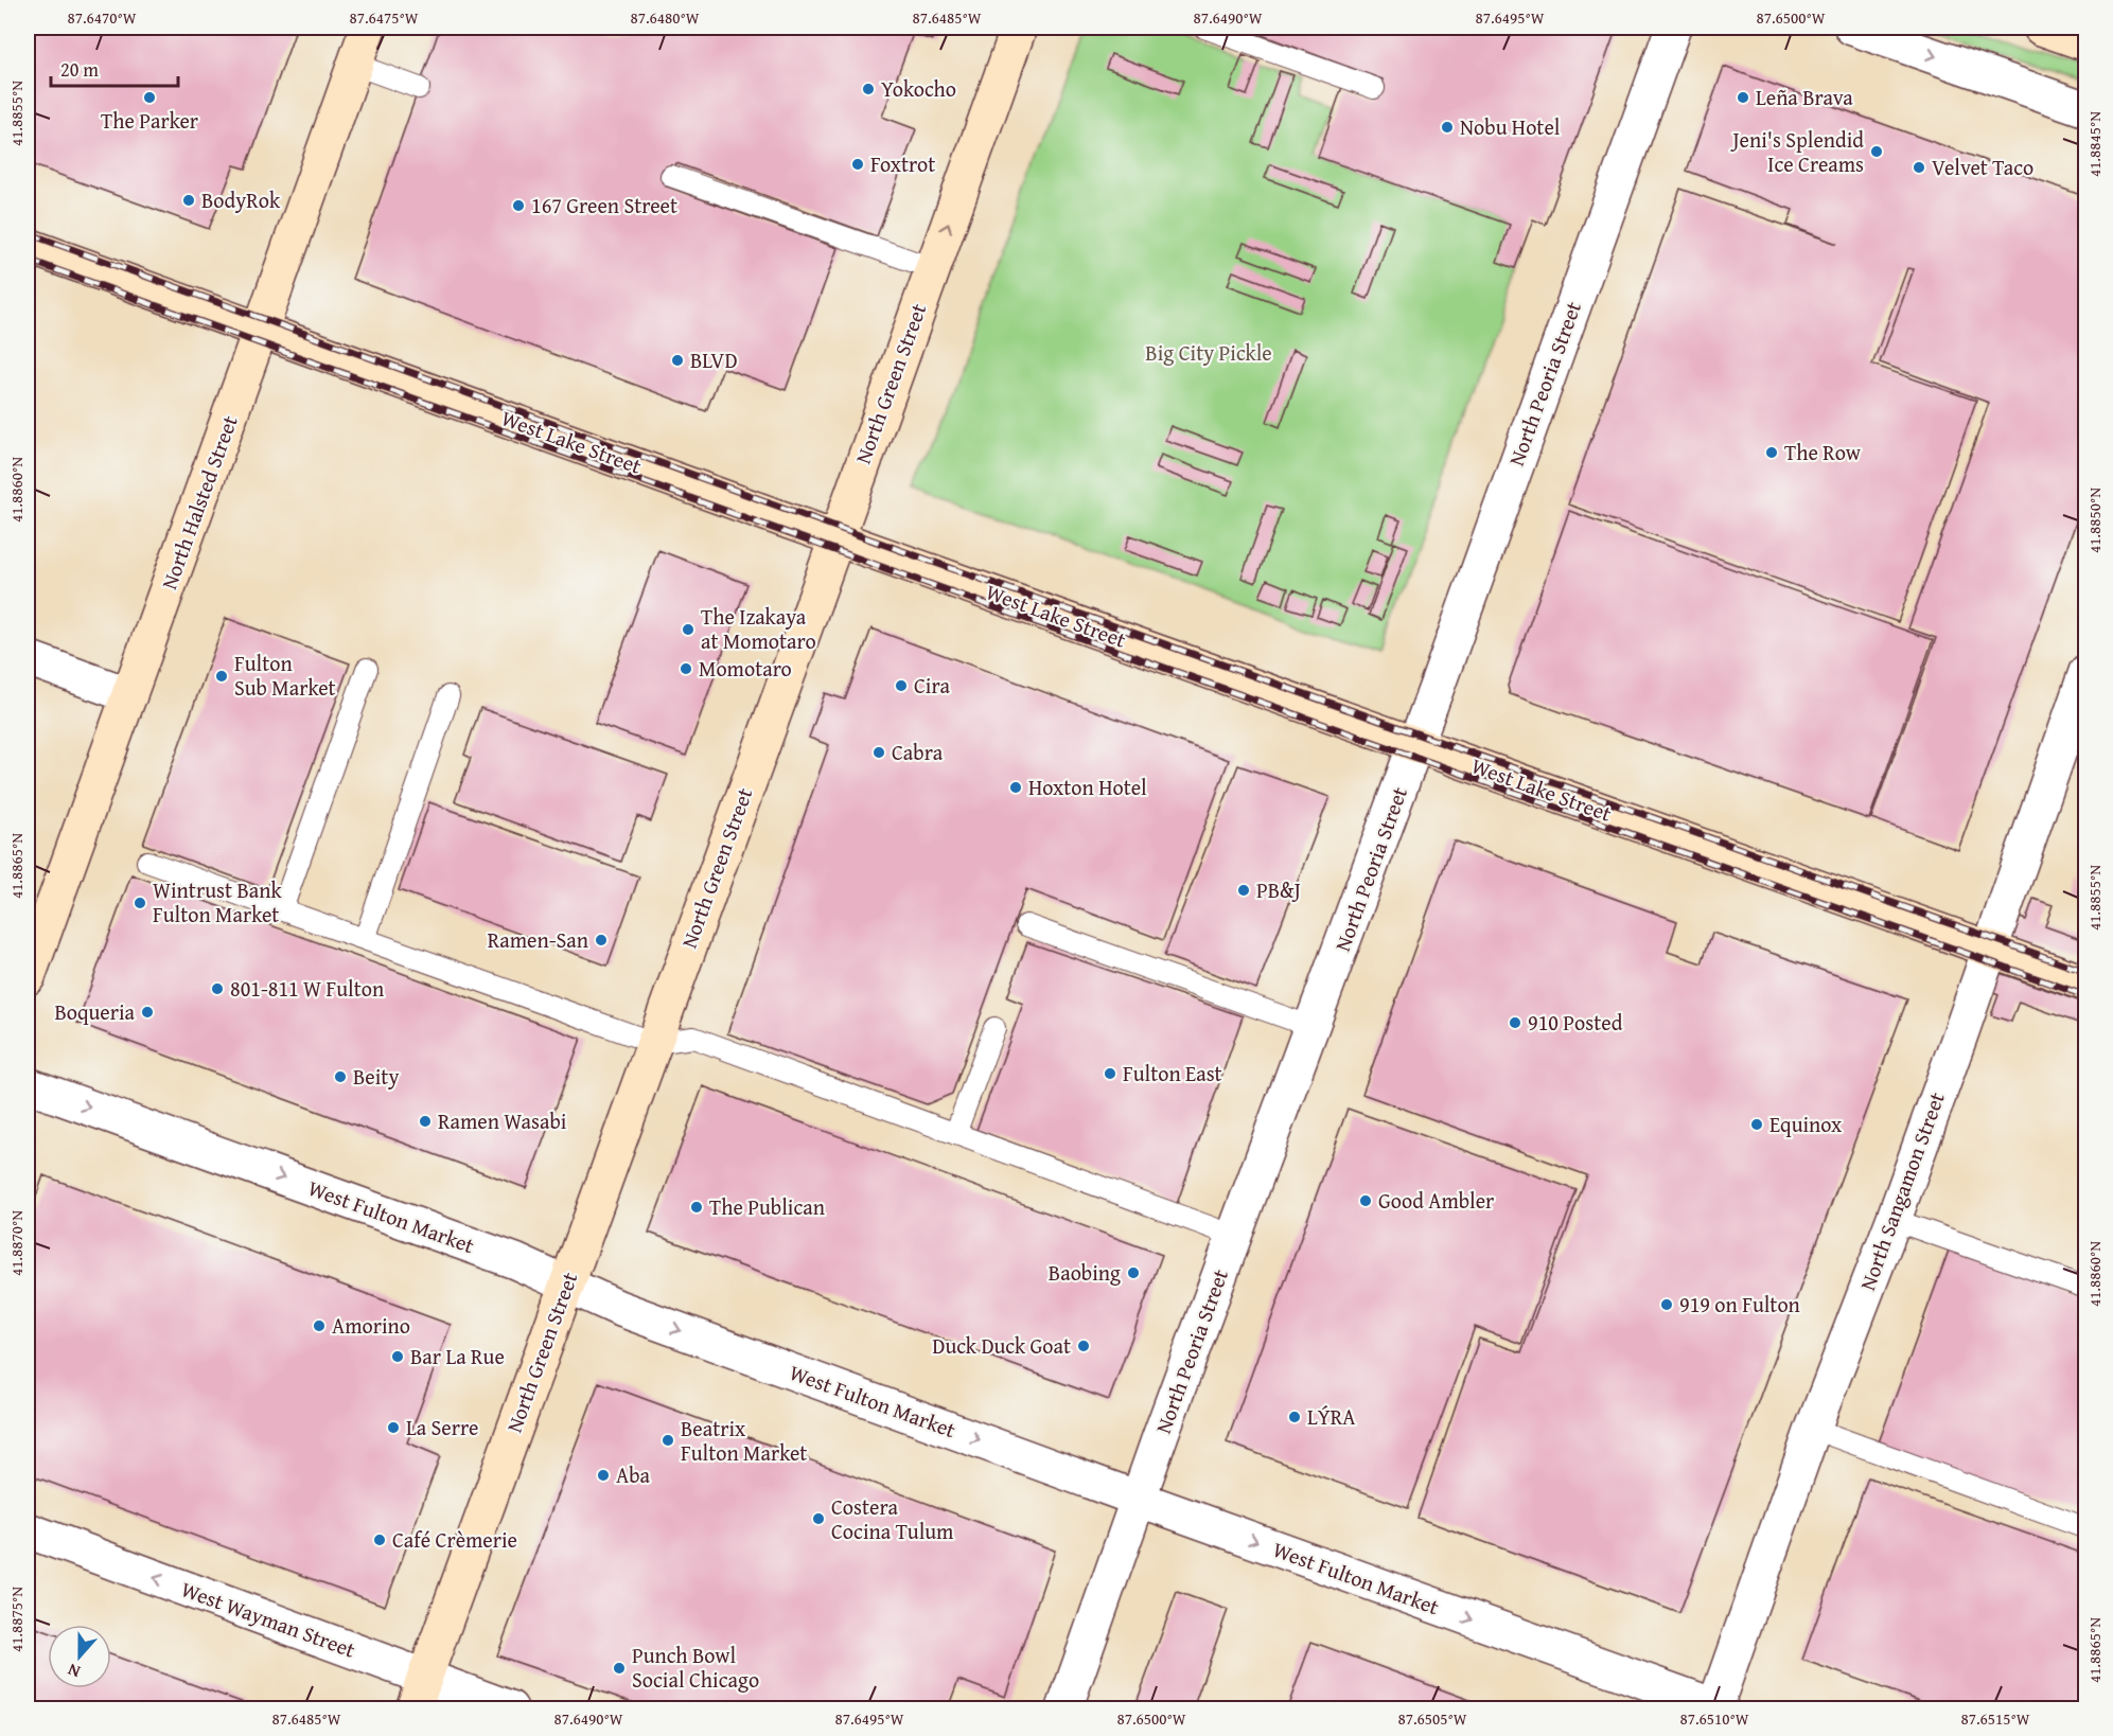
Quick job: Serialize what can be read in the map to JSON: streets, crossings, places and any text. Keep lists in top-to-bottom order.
{
  "streets": {
    "main road": ["North Green Street", "West Lake Street", "North Halsted Street"],
    "street": [
      "North Peoria Street",
      "North Sangamon Street",
      "West Fulton Market",
      "West Wayman Street"
    ]
  },
  "crossings": [
    ["North Green Street", "West Lake Street"],
    ["North Green Street", "West Fulton Market"],
    ["North Green Street", "West Wayman Street"],
    ["North Peoria Street", "West Lake Street"],
    ["North Peoria Street", "West Fulton Market"],
    ["West Lake Street", "North Halsted Street"],
    ["West Lake Street", "North Sangamon Street"],
    ["North Sangamon Street", "West Fulton Market"]
  ],
  "one_way": ["West Fulton Market", "West Wayman Street"],
  "parks": ["Big City Pickle"],
  "places": [
    "Yokocho",
    "The Parker",
    "Leña Brava",
    "Nobu Hotel",
    "Jeni's Splendid Ice Creams",
    "Foxtrot",
    "Velvet Taco",
    "BodyRok",
    "167 Green Street",
    "BLVD",
    "The Row",
    "The Izakaya at Momotaro",
    "Momotaro",
    "Fulton Sub Market",
    "Cira",
    "Cabra",
    "Hoxton Hotel",
    "PB&J",
    "Wintrust Bank Fulton Market",
    "Ramen-San",
    "801-811 W Fulton",
    "Boqueria",
    "910 Posted",
    "Fulton East",
    "Beity",
    "Ramen Wasabi",
    "Equinox",
    "Good Ambler",
    "The Publican",
    "Baobing",
    "919 on Fulton",
    "Amorino",
    "Duck Duck Goat",
    "Bar La Rue",
    "LÝRA",
    "La Serre",
    "Beatrix Fulton Market",
    "Aba",
    "Costera Cocina Tulum",
    "Café Crèmerie",
    "Punch Bowl Social Chicago"
  ],
  "scale_bar": "20 m",
  "north": "bottom",
  "coordinates": [
    "87.6470°W",
    "87.6475°W",
    "87.6480°W",
    "87.6485°W",
    "87.6490°W",
    "87.6495°W",
    "87.6500°W",
    "41.8855°N",
    "41.8845°N",
    "41.8860°N",
    "41.8850°N",
    "41.8865°N",
    "41.8870°N",
    "41.8875°N",
    "87.6505°W",
    "87.6510°W",
    "87.6515°W"
  ]
}
